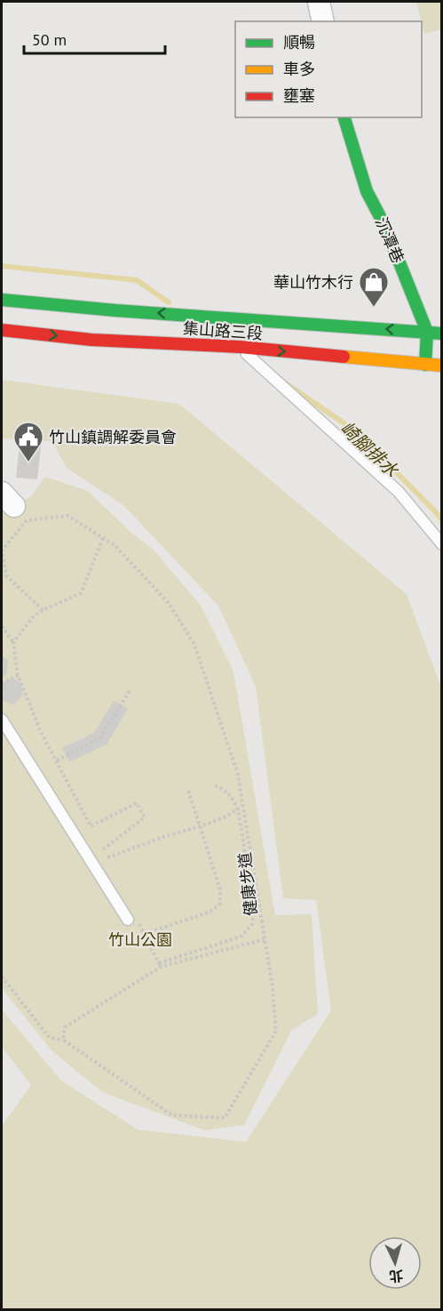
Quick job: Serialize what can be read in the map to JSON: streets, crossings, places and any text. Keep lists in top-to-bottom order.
{
  "streets": {
    "main road": ["沉潭巷", "集山路三段"],
    "path": ["健康步道"]
  },
  "crossings": [
    ["沉潭巷", "集山路三段"]
  ],
  "water": ["崎腳排水"],
  "parks": ["竹山公園"],
  "places": {
    "shop": ["華山竹木行"],
    "public building": ["竹山鎮調解委員會"]
  },
  "legend": ["順暢", "車多", "壅塞"],
  "scale_bar": "50 m",
  "north": "bottom"
}
